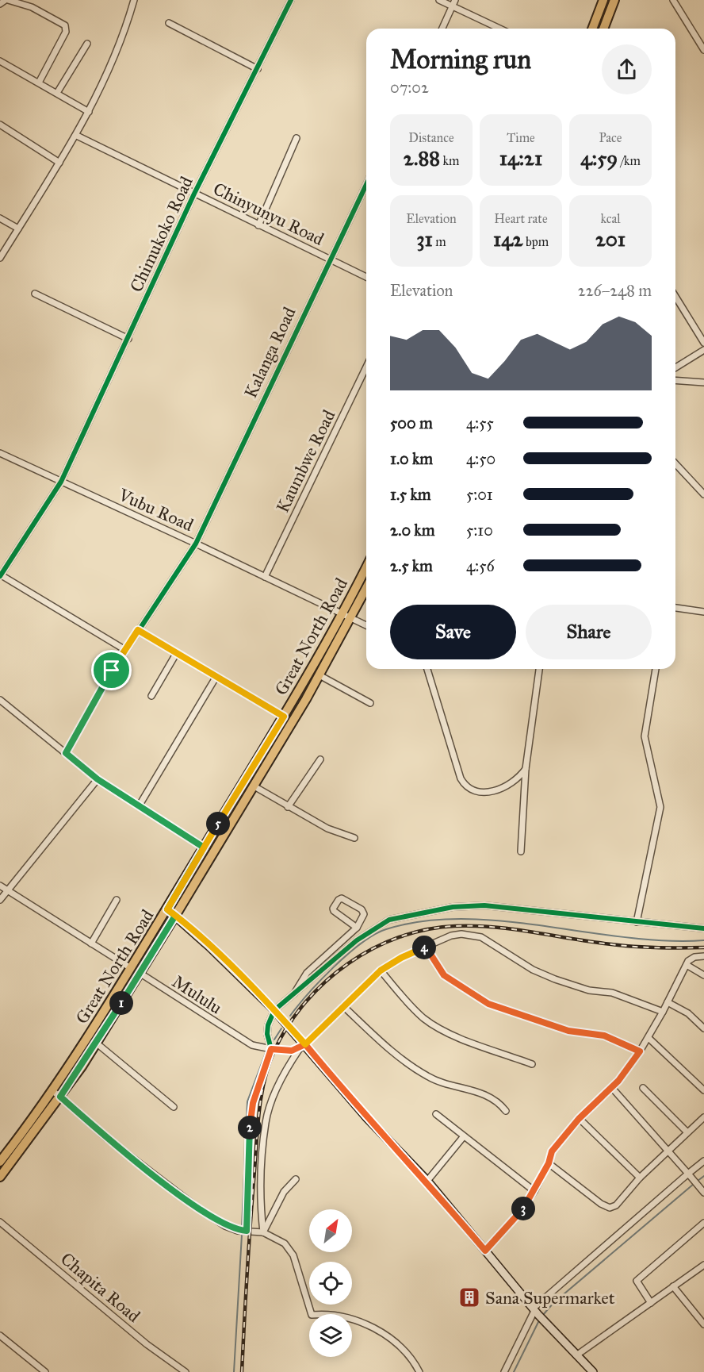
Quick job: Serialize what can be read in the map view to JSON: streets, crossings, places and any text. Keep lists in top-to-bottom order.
{
  "streets": {
    "main road": ["Great North Road"],
    "street": [
      "Chinyunyu Road",
      "Chimukoko Road",
      "Kalanga Road",
      "Kaumbwe Road",
      "Vubu Road",
      "Mululu",
      "Chapita Road"
    ]
  },
  "crossings": [
    ["Chinyunyu Road", "Chimukoko Road"],
    ["Chinyunyu Road", "Kalanga Road"],
    ["Chimukoko Road", "Vubu Road"],
    ["Kalanga Road", "Vubu Road"],
    ["Kaumbwe Road", "Vubu Road"],
    ["Vubu Road", "Great North Road"],
    ["Great North Road", "Mululu"]
  ],
  "places": {
    "building": ["Sana Supermarket"]
  },
  "north": "top right",
  "page": {
    "heading": ["Morning run", "07:02"],
    "stats": [
      ["Distance", "2.88 km"],
      ["Time", "14:21"],
      ["Pace", "4:59 /km"],
      ["Elevation", "31 m"],
      ["Heart rate", "142 bpm"],
      ["kcal", "201"]
    ],
    "chart": ["Elevation", "226–248 m"],
    "list": [
      {
        "name": "500 m",
        "note": "4:55"
      },
      {
        "name": "1.0 km",
        "note": "4:50"
      },
      {
        "name": "1.5 km",
        "note": "5:01"
      },
      {
        "name": "2.0 km",
        "note": "5:10"
      },
      {
        "name": "2.5 km",
        "note": "4:56"
      }
    ],
    "buttons": ["Save", "Share"],
    "pins": [
      "5",
      "4",
      "1",
      "2",
      "3"
    ]
  }
}
